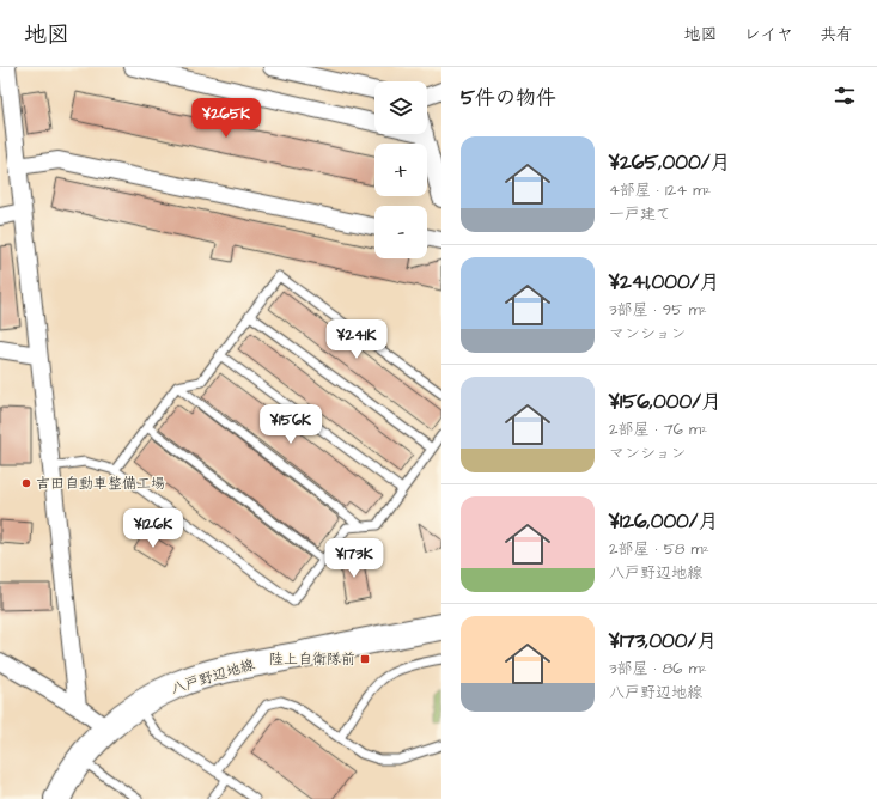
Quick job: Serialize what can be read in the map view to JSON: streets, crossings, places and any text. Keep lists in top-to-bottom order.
{
  "streets": {
    "main road": ["八戸野辺地線"]
  },
  "places": {
    "other": ["吉田自動車整備工場"],
    "transit": ["陸上自衛隊前"]
  },
  "page": {
    "header": "地図",
    "nav": ["地図", "レイヤ", "共有"],
    "heading": "5件の物件",
    "map_buttons": ["+", "−"],
    "price": [
      "¥265K",
      "¥241K",
      "¥156K",
      "¥126K",
      "¥173K"
    ],
    "list": [
      {
        "name": "¥265,000/月",
        "note": "4部屋 · 124 m² · 一戸建て"
      },
      {
        "name": "¥241,000/月",
        "note": "3部屋 · 95 m² · マンション"
      },
      {
        "name": "¥156,000/月",
        "note": "2部屋 · 76 m² · マンション"
      },
      {
        "name": "¥126,000/月",
        "note": "2部屋 · 58 m² · 八戸野辺地線"
      },
      {
        "name": "¥173,000/月",
        "note": "3部屋 · 86 m² · 八戸野辺地線"
      }
    ]
  }
}
